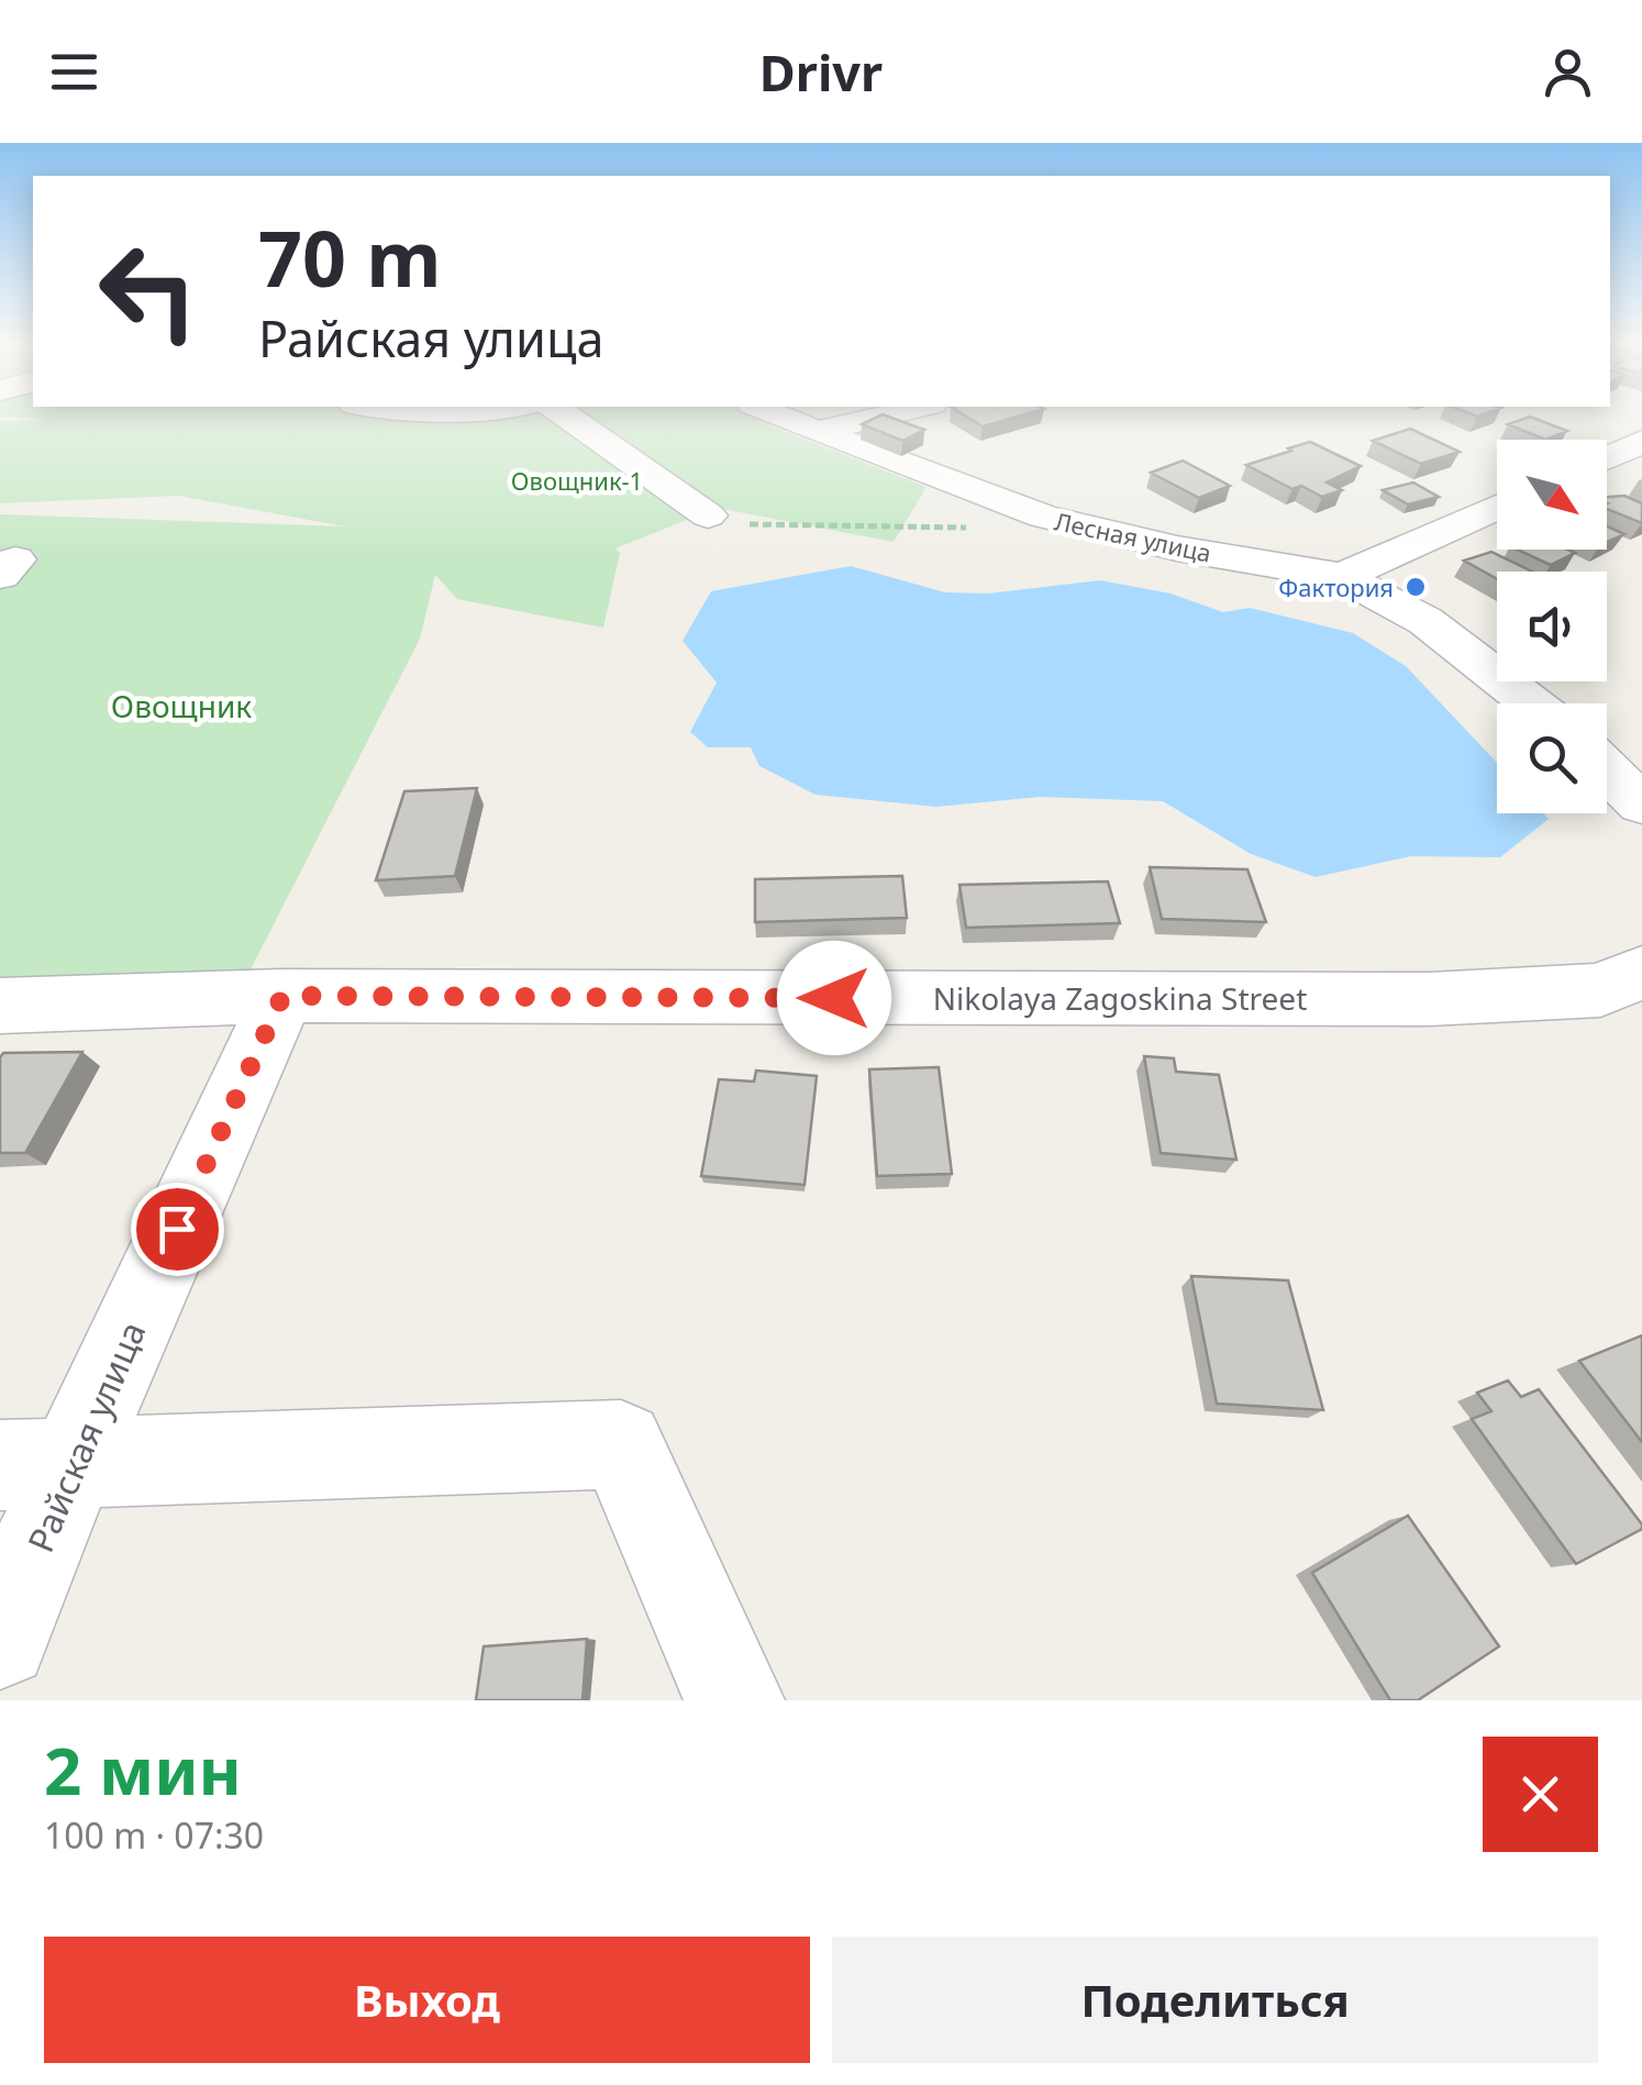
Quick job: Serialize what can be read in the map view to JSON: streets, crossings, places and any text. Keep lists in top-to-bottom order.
{
  "streets": {
    "street": ["Лесная улица", "Nikolaya Zagoskina Street", "Райская улица"]
  },
  "crossings": [
    ["Nikolaya Zagoskina Street", "Райская улица"]
  ],
  "parks": ["Овощник-1", "Овощник"],
  "places": ["Фактория"],
  "north": "bottom right",
  "page": {
    "header": "Drivr",
    "turn": ["70 m", "Райская улица"],
    "heading": ["2 мин", "100 m · 07:30"],
    "buttons": ["Выход", "Поделиться"]
  }
}
